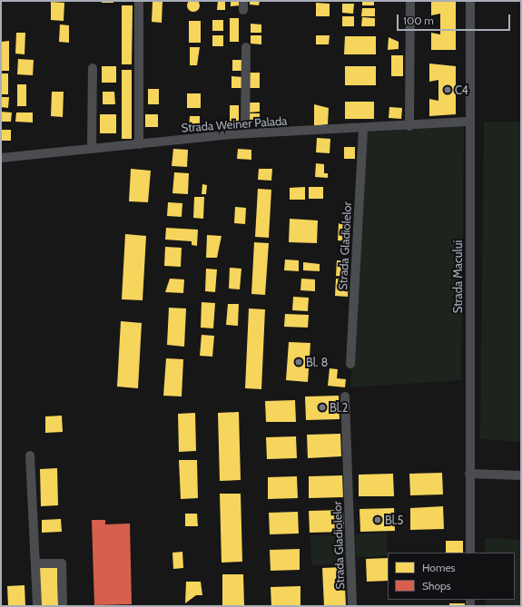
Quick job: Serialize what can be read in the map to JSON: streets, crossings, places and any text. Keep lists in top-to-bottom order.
{
  "streets": {
    "street": ["Strada Weiner Palada", "Strada Gladiolelor", "Strada Macului"]
  },
  "crossings": [
    ["Strada Weiner Palada", "Strada Gladiolelor"],
    ["Strada Weiner Palada", "Strada Macului"]
  ],
  "places": [
    "C4",
    "Bl. 8",
    "Bl.2",
    "Bl.5"
  ],
  "legend": ["Homes", "Shops"],
  "scale_bar": "100 m"
}
